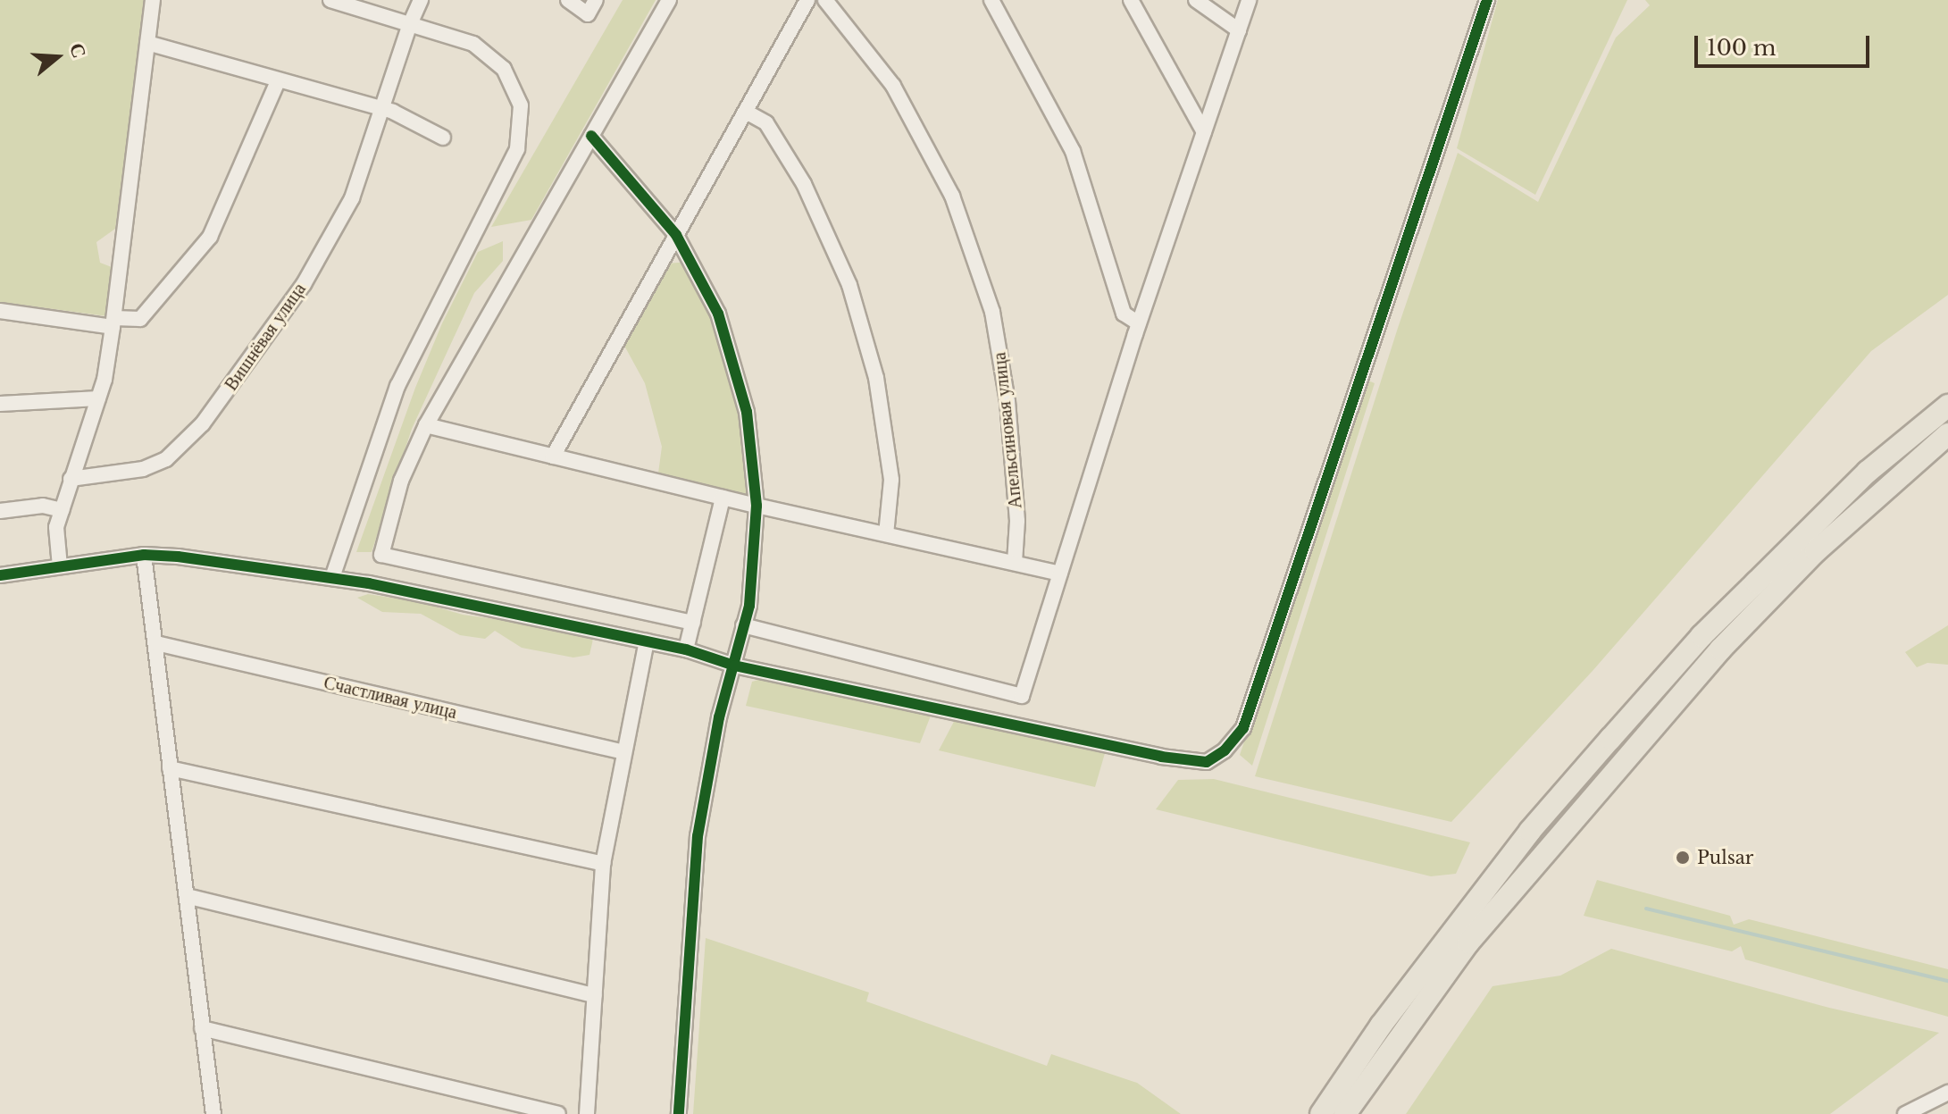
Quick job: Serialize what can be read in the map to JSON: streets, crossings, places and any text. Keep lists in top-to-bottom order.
{
  "streets": {
    "street": ["Вишнёвая улица", "Апельсиновая улица", "Счастливая улица"]
  },
  "places": ["Pulsar"],
  "scale_bar": "100 m",
  "north": "right"
}
